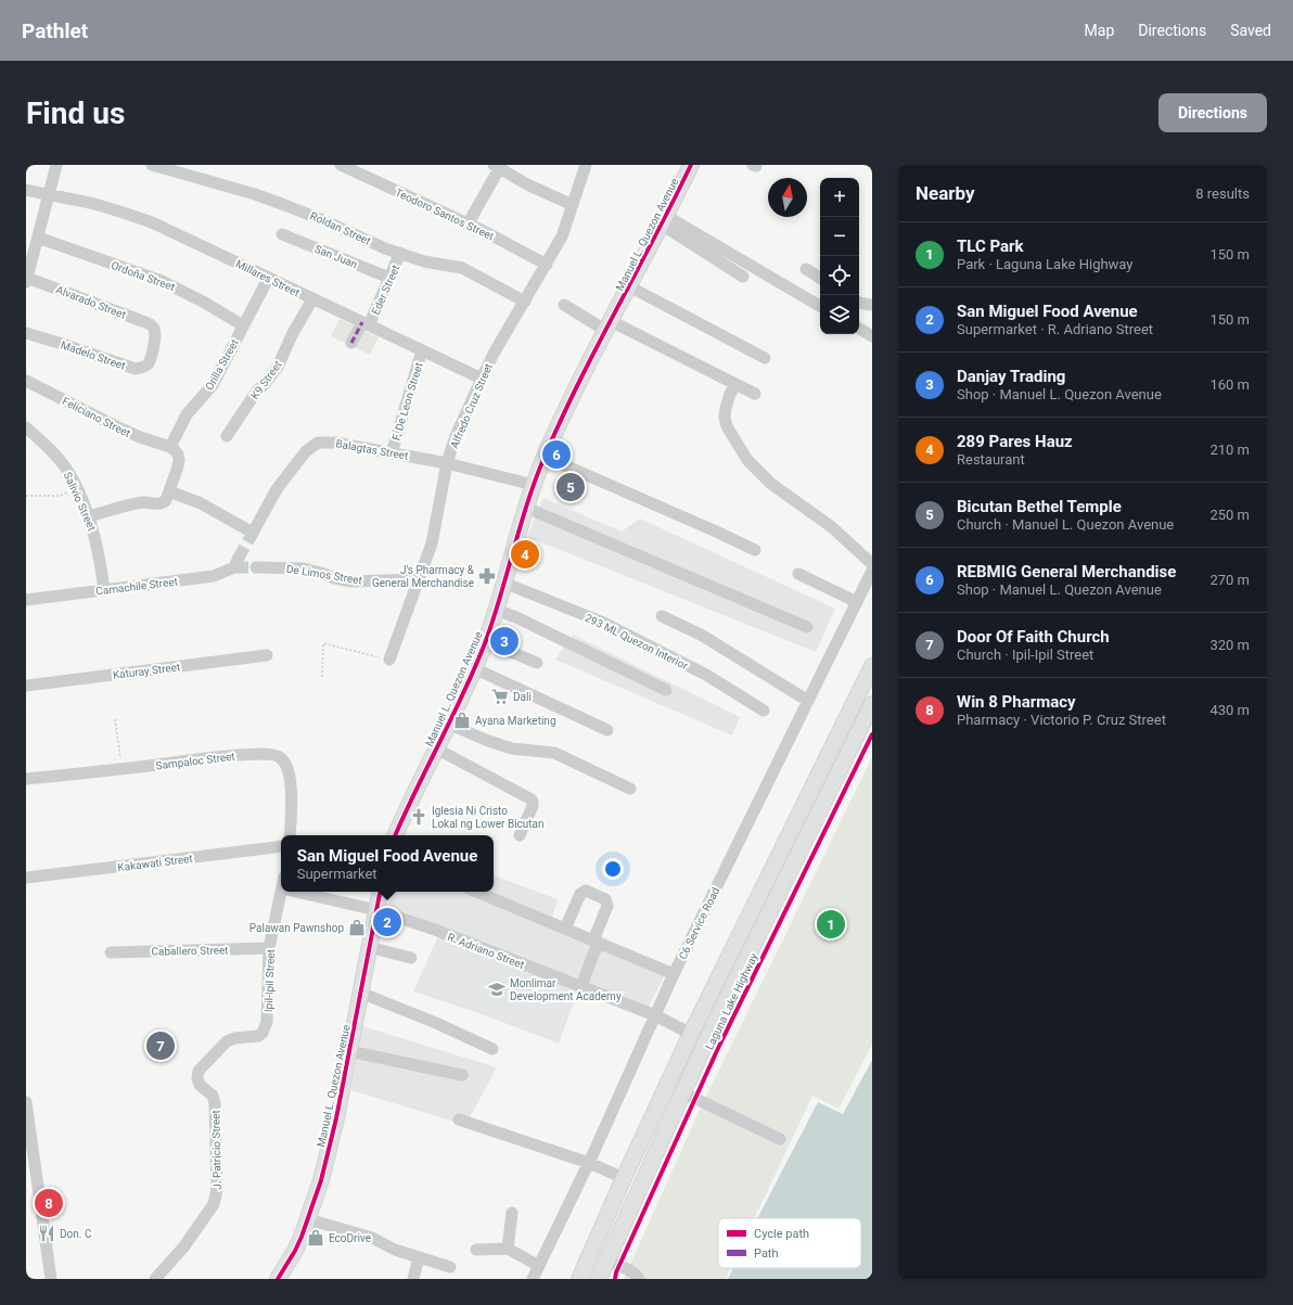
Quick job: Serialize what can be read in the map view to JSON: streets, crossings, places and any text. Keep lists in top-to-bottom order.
{
  "streets": {
    "main road": ["Manuel L. Quezon Avenue", "Laguna Lake Highway"],
    "street": [
      "Teodoro Santos Street",
      "Roldan Street",
      "San Juan",
      "Ordoña Street",
      "Millares Street",
      "Eder Street",
      "Alvarado Street",
      "Madelo Street",
      "Orilla Street",
      "K9 Street",
      "F. De Leon Street",
      "Alfredo Cruz Street",
      "Feliciano Street",
      "Balagtas Street",
      "Salivio Street",
      "De Limos Street",
      "Camachile Street",
      "293 ML Quezon Interior",
      "Katuray Street",
      "Sampaloc Street",
      "Kakawati Street",
      "C6 Service Road",
      "Caballero Street",
      "R. Adriano Street",
      "Ipil-Ipil Street",
      "J. Patricio Street"
    ]
  },
  "crossings": [
    ["Teodoro Santos Street", "Alfredo Cruz Street"],
    ["Roldan Street", "Eder Street"],
    ["Roldan Street", "Alfredo Cruz Street"],
    ["Manuel L. Quezon Avenue", "Balagtas Street"],
    ["Manuel L. Quezon Avenue", "293 ML Quezon Interior"],
    ["Manuel L. Quezon Avenue", "R. Adriano Street"],
    ["San Juan", "Eder Street"],
    ["Ordoña Street", "Orilla Street"],
    ["Millares Street", "Eder Street"],
    ["Millares Street", "Orilla Street"],
    ["Millares Street", "K9 Street"],
    ["Millares Street", "F. De Leon Street"],
    ["Millares Street", "Alfredo Cruz Street"],
    ["Alvarado Street", "Madelo Street"],
    ["Orilla Street", "Feliciano Street"],
    ["F. De Leon Street", "Balagtas Street"],
    ["Alfredo Cruz Street", "Balagtas Street"],
    ["Alfredo Cruz Street", "De Limos Street"],
    ["Salivio Street", "Camachile Street"],
    ["C6 Service Road", "R. Adriano Street"],
    ["Caballero Street", "Ipil-Ipil Street"],
    ["R. Adriano Street", "Laguna Lake Highway"],
    ["Ipil-Ipil Street", "J. Patricio Street"]
  ],
  "places": {
    "pharmacy": ["J's Pharmacy & General Merchandise"],
    "supermarket": ["Dali"],
    "shop": ["Ayana Marketing", "Palawan Pawnshop", "EcoDrive"],
    "church": ["Iglesia Ni Cristo Lokal ng Lower Bicutan"],
    "school or university": ["Monlimar Development Academy"],
    "restaurant": ["Don. C"]
  },
  "legend": ["Cycle path", "Path"],
  "north": "top",
  "page": {
    "header": "Pathlet",
    "nav": ["Map", "Directions", "Saved"],
    "buttons": "Directions",
    "title": "Find us",
    "heading": ["Nearby", "8 results"],
    "map_buttons": ["+", "−"],
    "list": [
      {
        "mark": "1",
        "name": "TLC Park",
        "note": "Park · Laguna Lake Highway",
        "value": "150 m"
      },
      {
        "mark": "2",
        "name": "San Miguel Food Avenue",
        "note": "Supermarket · R. Adriano Street",
        "value": "150 m"
      },
      {
        "mark": "3",
        "name": "Danjay Trading",
        "note": "Shop · Manuel L. Quezon Avenue",
        "value": "160 m"
      },
      {
        "mark": "4",
        "name": "289 Pares Hauz",
        "note": "Restaurant",
        "value": "210 m"
      },
      {
        "mark": "5",
        "name": "Bicutan Bethel Temple",
        "note": "Church · Manuel L. Quezon Avenue",
        "value": "250 m"
      },
      {
        "mark": "6",
        "name": "REBMIG General Merchandise",
        "note": "Shop · Manuel L. Quezon Avenue",
        "value": "270 m"
      },
      {
        "mark": "7",
        "name": "Door Of Faith Church",
        "note": "Church · Ipil-Ipil Street",
        "value": "320 m"
      },
      {
        "mark": "8",
        "name": "Win 8 Pharmacy",
        "note": "Pharmacy · Victorio P. Cruz Street",
        "value": "430 m"
      }
    ],
    "pins": [
      "6",
      "5",
      "4",
      "3",
      "2",
      "1",
      "7",
      "8"
    ],
    "popup": ["San Miguel Food Avenue", "Supermarket"]
  }
}
